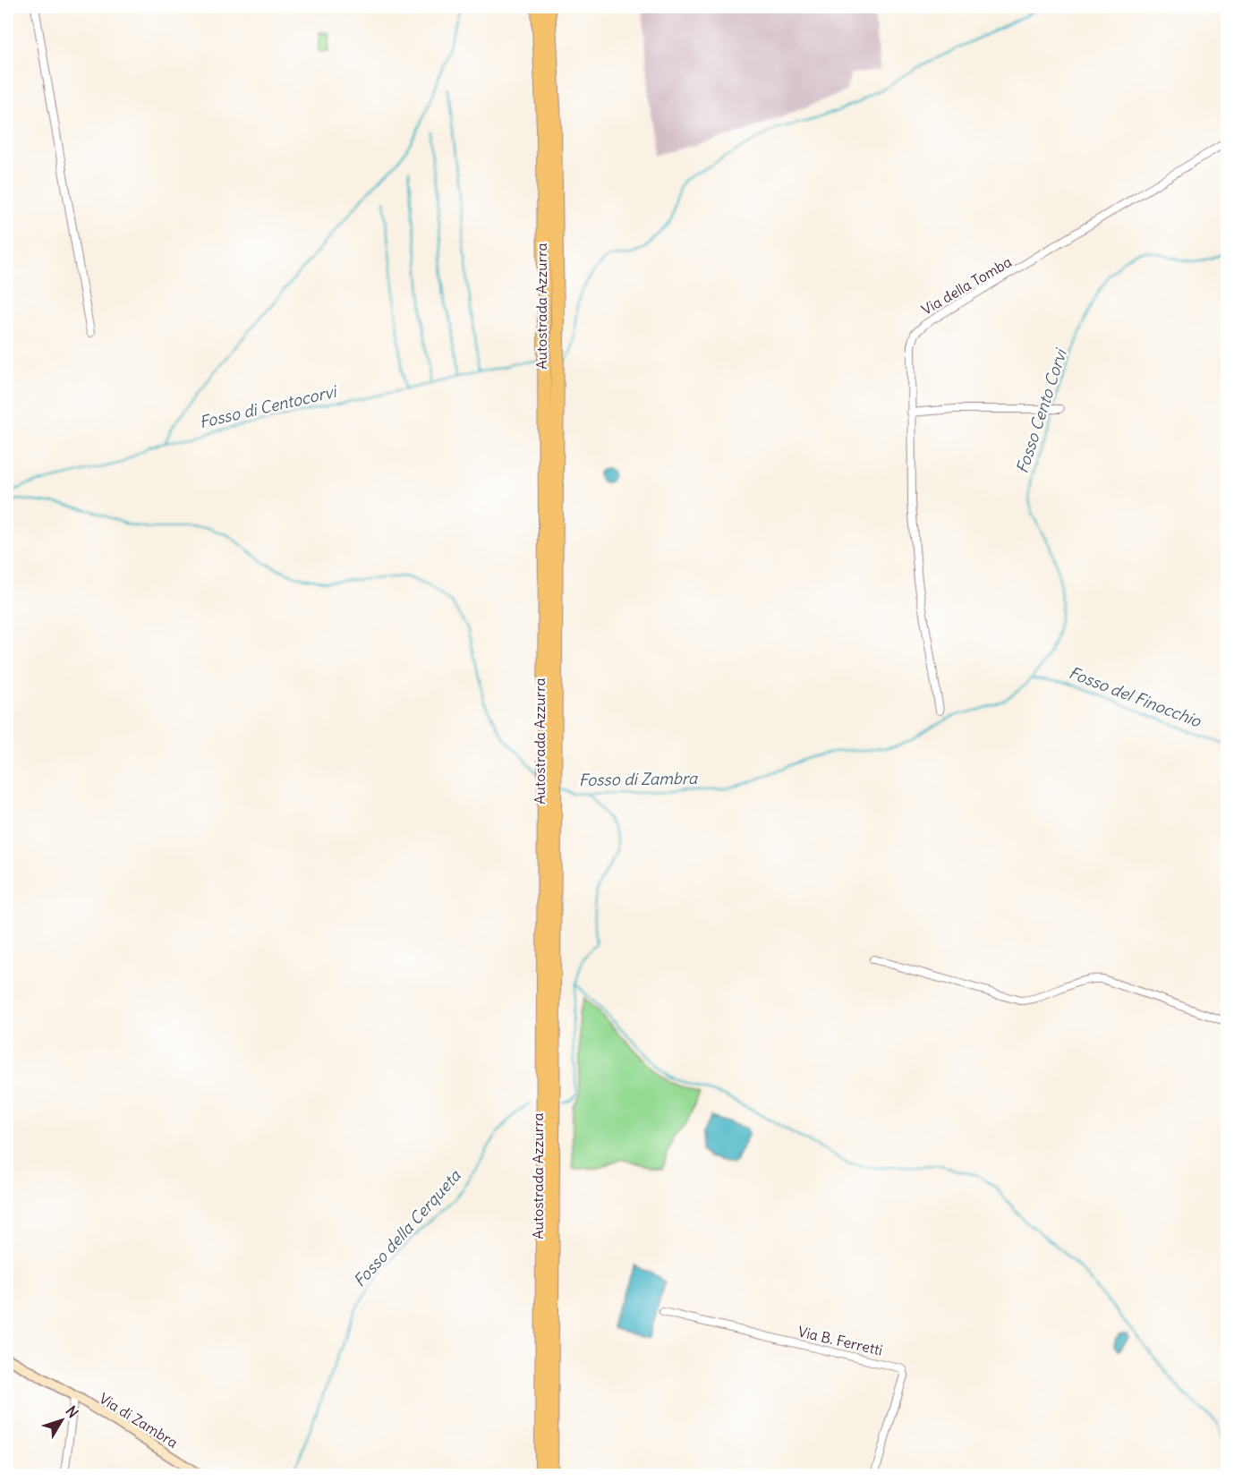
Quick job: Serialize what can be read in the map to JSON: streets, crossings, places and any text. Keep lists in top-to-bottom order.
{
  "streets": {
    "highway": ["Autostrada Azzurra"],
    "street": ["Via della Tomba", "Via B. Ferretti", "Via di Zambra"]
  },
  "water": [
    "Fosso di Centocorvi",
    "Fosso Cento Corvi",
    "Fosso del Finocchio",
    "Fosso di Zambra",
    "Fosso della Cerqueta"
  ],
  "north": "top right"
}
